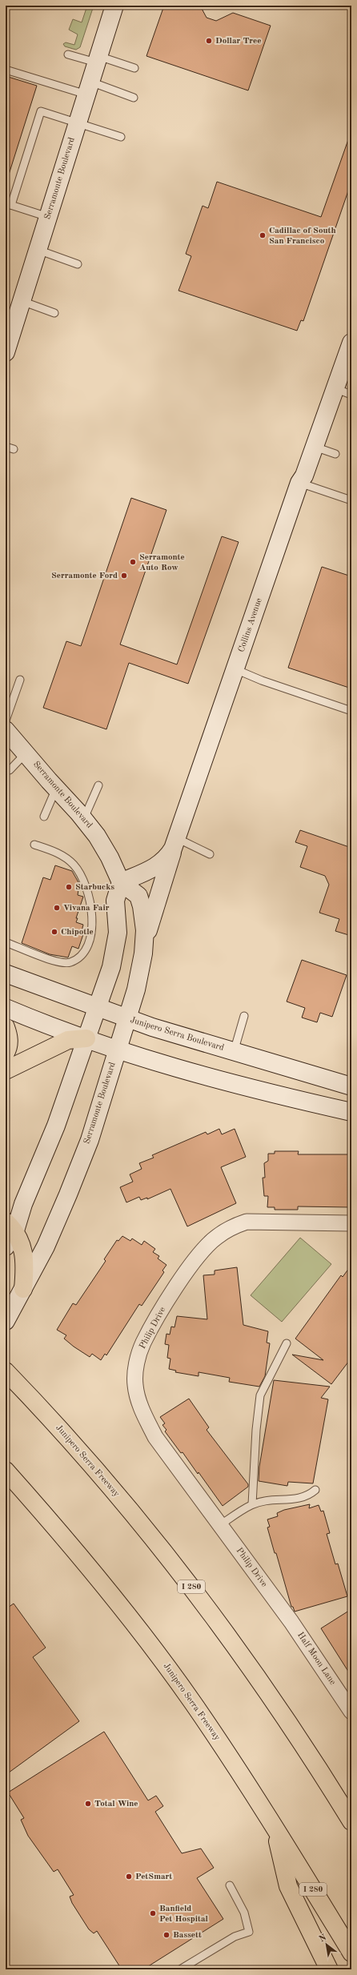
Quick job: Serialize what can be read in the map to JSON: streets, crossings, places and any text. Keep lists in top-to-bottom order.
{
  "streets": {
    "highway": ["Junipero Serra Freeway", "I 280"],
    "main road": ["Serramonte Boulevard", "Collins Avenue", "Junipero Serra Boulevard"],
    "street": ["Philip Drive", "Half Moon Lane"]
  },
  "crossings": [
    ["Serramonte Boulevard", "Collins Avenue"],
    ["Serramonte Boulevard", "Junipero Serra Boulevard"],
    ["Philip Drive", "Half Moon Lane"]
  ],
  "places": [
    "Dollar Tree",
    "Cadillac of South San Francisco",
    "Serramonte Auto Row",
    "Serramonte Ford",
    "Starbucks",
    "Vivana Fair",
    "Chipotle",
    "Total Wine",
    "PetSmart",
    "Banfield Pet Hospital",
    "Bassett"
  ],
  "north": "top left"
}
